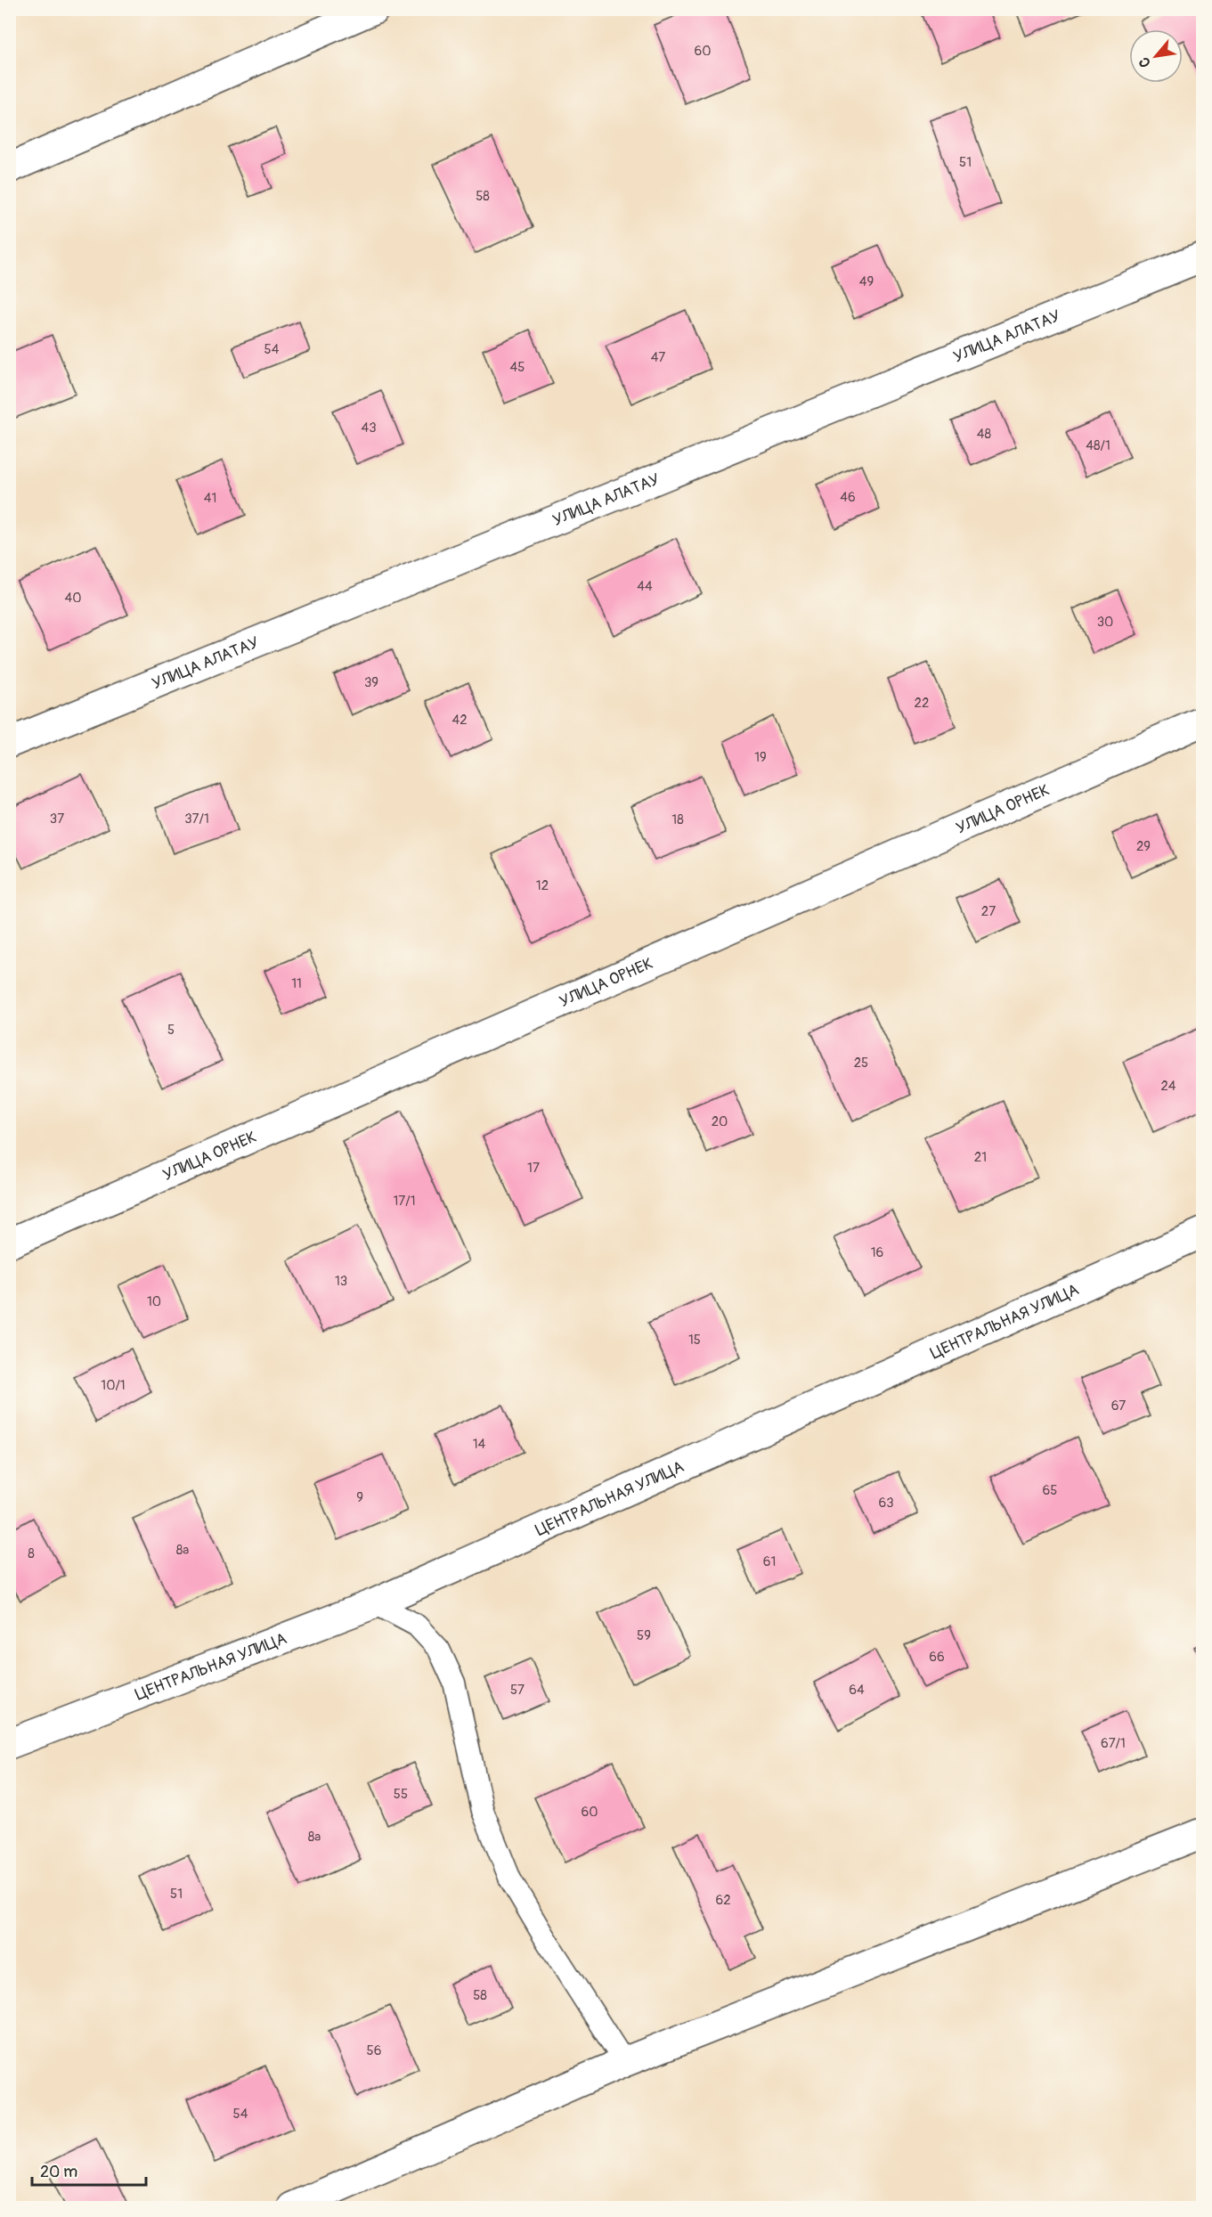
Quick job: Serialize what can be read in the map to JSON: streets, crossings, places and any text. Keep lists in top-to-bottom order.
{
  "streets": {
    "street": ["УЛИЦА АЛАТАУ", "УЛИЦА ОРНЕК", "ЦЕНТРАЛЬНАЯ УЛИЦА"]
  },
  "house_numbers": [
    "60",
    "51",
    "58",
    "49",
    "54",
    "47",
    "45",
    "43",
    "48",
    "48/1",
    "46",
    "41",
    "44",
    "40",
    "30",
    "39",
    "22",
    "42",
    "19",
    "37",
    "37/1",
    "18",
    "29",
    "12",
    "27",
    "11",
    "5",
    "25",
    "24",
    "20",
    "21",
    "17",
    "17/1",
    "16",
    "13",
    "10",
    "15",
    "10/1",
    "67",
    "14",
    "65",
    "9",
    "63",
    "8а",
    "8",
    "61",
    "59",
    "66",
    "57",
    "64",
    "67/1",
    "55",
    "60",
    "8а",
    "51",
    "62",
    "58",
    "56",
    "54"
  ],
  "scale_bar": "20 m",
  "north": "bottom left"
}
